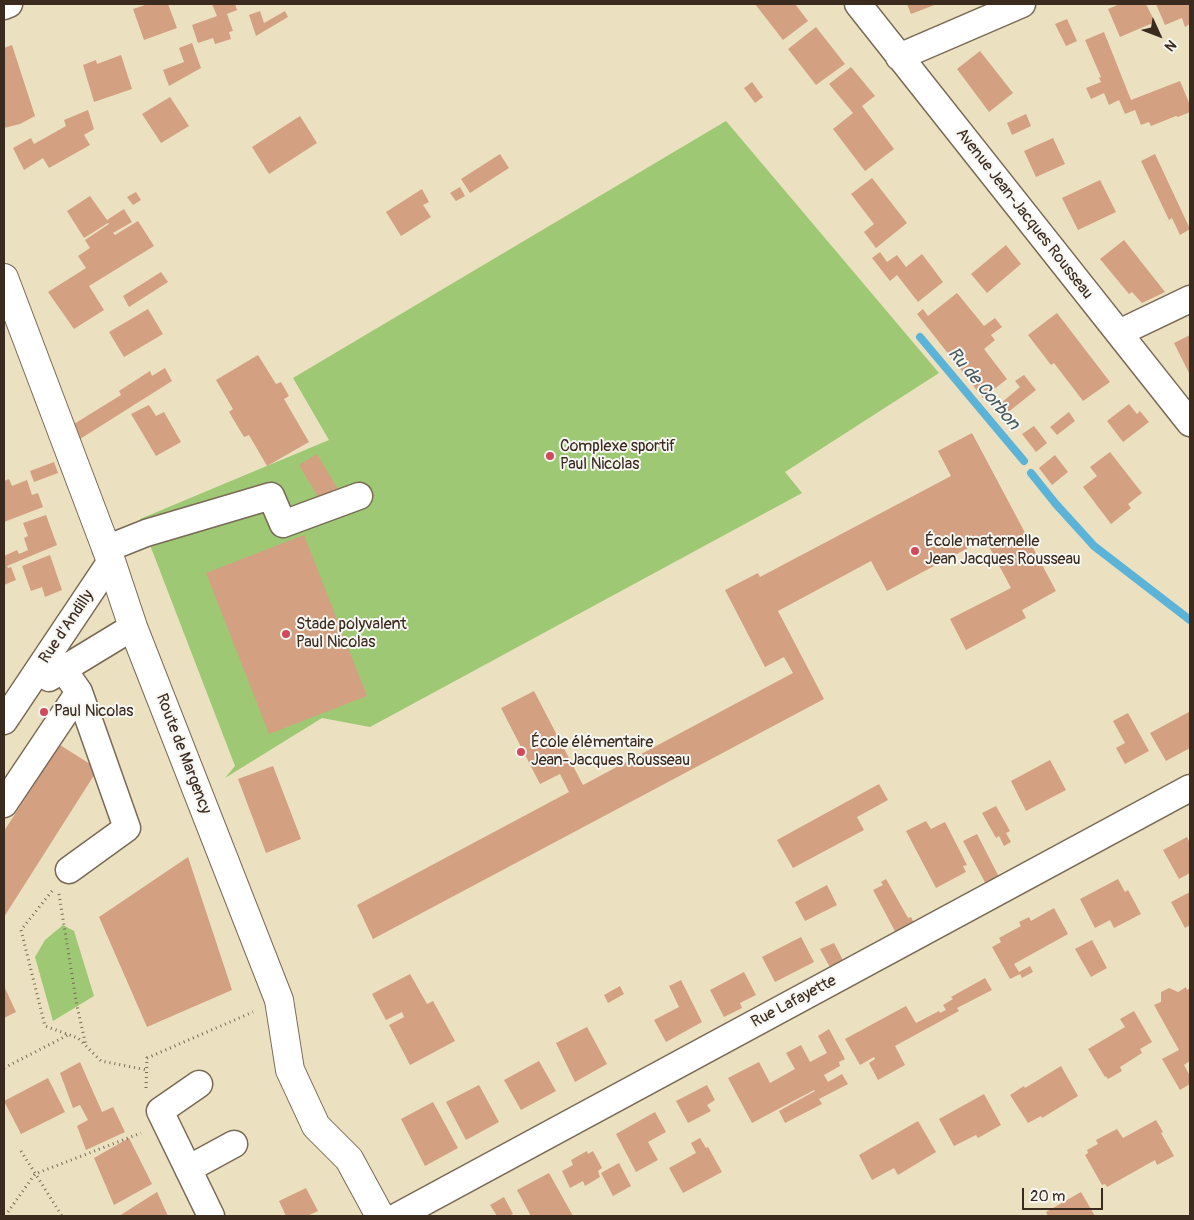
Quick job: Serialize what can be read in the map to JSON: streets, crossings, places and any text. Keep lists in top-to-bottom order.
{
  "streets": {
    "main road": ["Route de Margency"],
    "street": ["Avenue Jean-Jacques Rousseau", "Rue d'Andilly", "Rue Lafayette"]
  },
  "crossings": [
    ["Rue d'Andilly", "Route de Margency"]
  ],
  "water": ["Ru de Corbon"],
  "places": [
    "Complexe sportif Paul Nicolas",
    "École maternelle Jean Jacques Rousseau",
    "Stade polyvalent Paul Nicolas",
    "Paul Nicolas",
    "École élémentaire Jean-Jacques Rousseau"
  ],
  "scale_bar": "20 m",
  "north": "bottom right"
}
